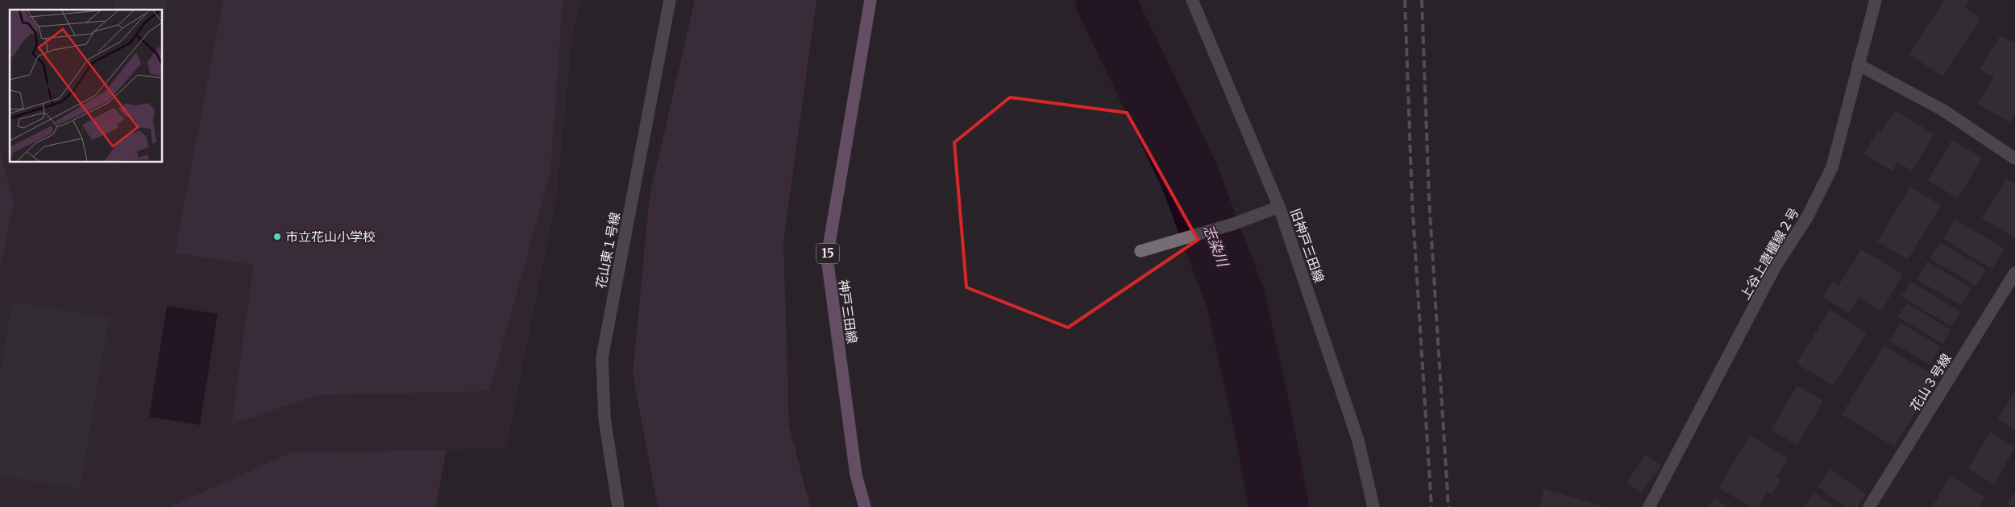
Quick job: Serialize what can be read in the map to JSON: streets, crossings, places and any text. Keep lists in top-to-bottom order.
{
  "streets": {
    "main road": ["15", "神戸三田線"],
    "street": [
      "旧神戸三田線",
      "花山東１号線",
      "上谷上唐櫃線２号",
      "花山３号線"
    ]
  },
  "water": ["志染川"],
  "places": ["市立花山小学校"]
}
